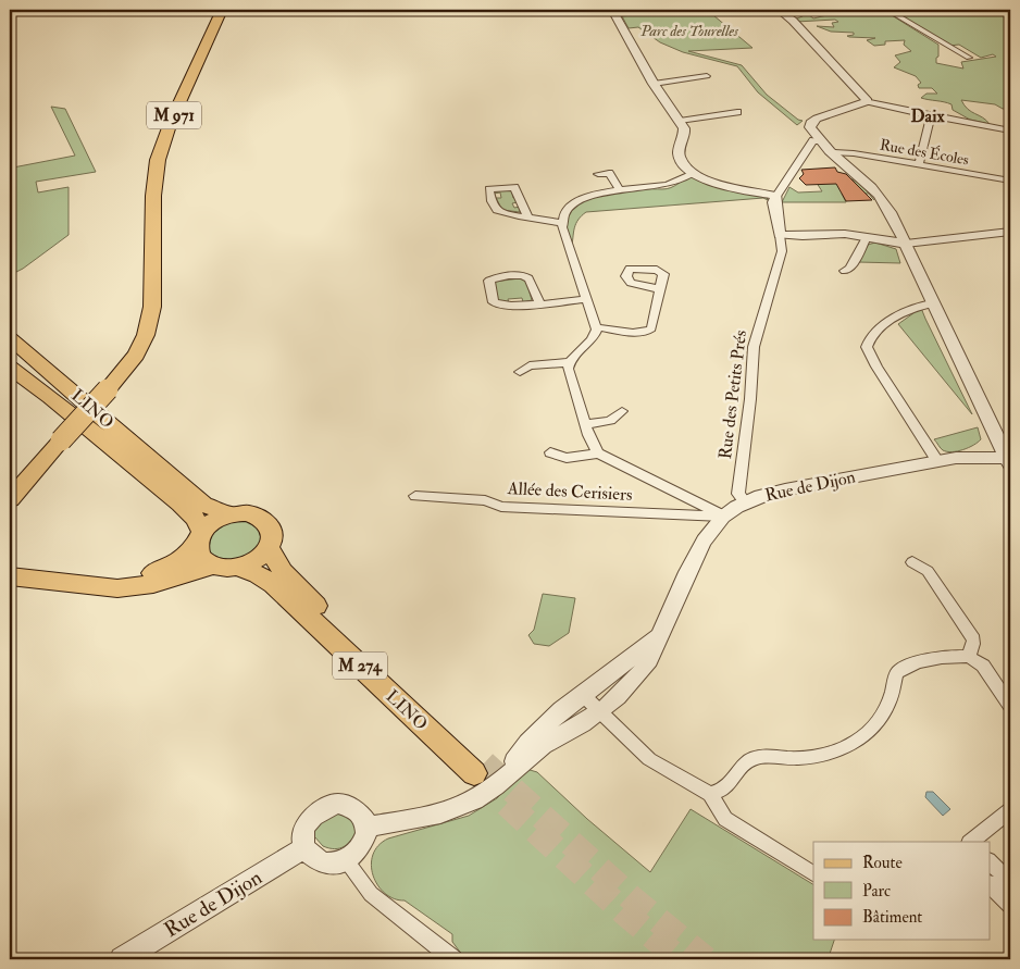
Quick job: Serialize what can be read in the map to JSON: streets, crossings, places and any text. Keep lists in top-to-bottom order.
{
  "streets": {
    "main road": ["M 971", "LINO", "M 274"],
    "street": [
      "Rue des Écoles",
      "Rue des Petits Prés",
      "Rue de Dijon",
      "Allée des Cerisiers"
    ]
  },
  "crossings": [
    ["Rue des Écoles", "Rue de Dijon"],
    ["Rue des Petits Prés", "Rue de Dijon"],
    ["Rue de Dijon", "Allée des Cerisiers"]
  ],
  "districts": ["Daix"],
  "parks": ["Parc des Tourelles"],
  "legend": ["Route", "Parc", "Bâtiment"]
}
